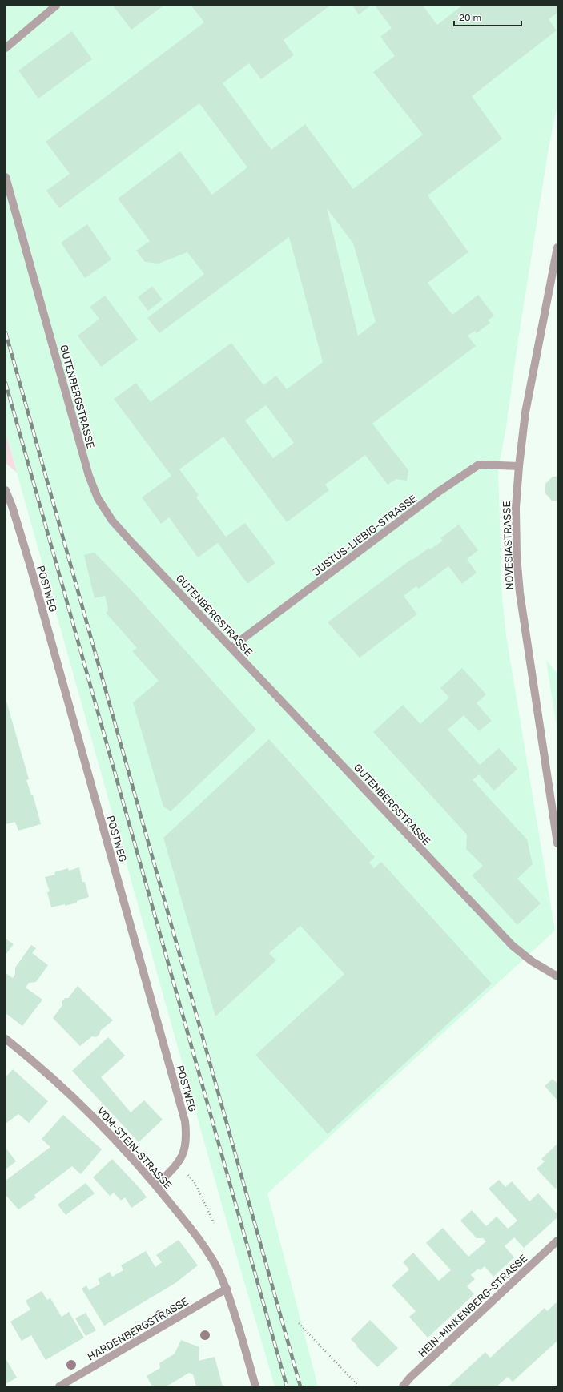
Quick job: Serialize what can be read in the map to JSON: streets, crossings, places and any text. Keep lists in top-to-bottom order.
{
  "streets": {
    "street": [
      "GUTENBERGSTRASSE",
      "JUSTUS-LIEBIG-STRASSE",
      "NOVESIASTRASSE",
      "POSTWEG",
      "VOM-STEIN-STRASSE",
      "HEIN-MINKENBERG-STRASSE",
      "HARDENBERGSTRASSE"
    ]
  },
  "crossings": [
    ["GUTENBERGSTRASSE", "JUSTUS-LIEBIG-STRASSE"],
    ["JUSTUS-LIEBIG-STRASSE", "NOVESIASTRASSE"],
    ["POSTWEG", "VOM-STEIN-STRASSE"],
    ["VOM-STEIN-STRASSE", "HARDENBERGSTRASSE"]
  ],
  "scale_bar": "20 m"
}
